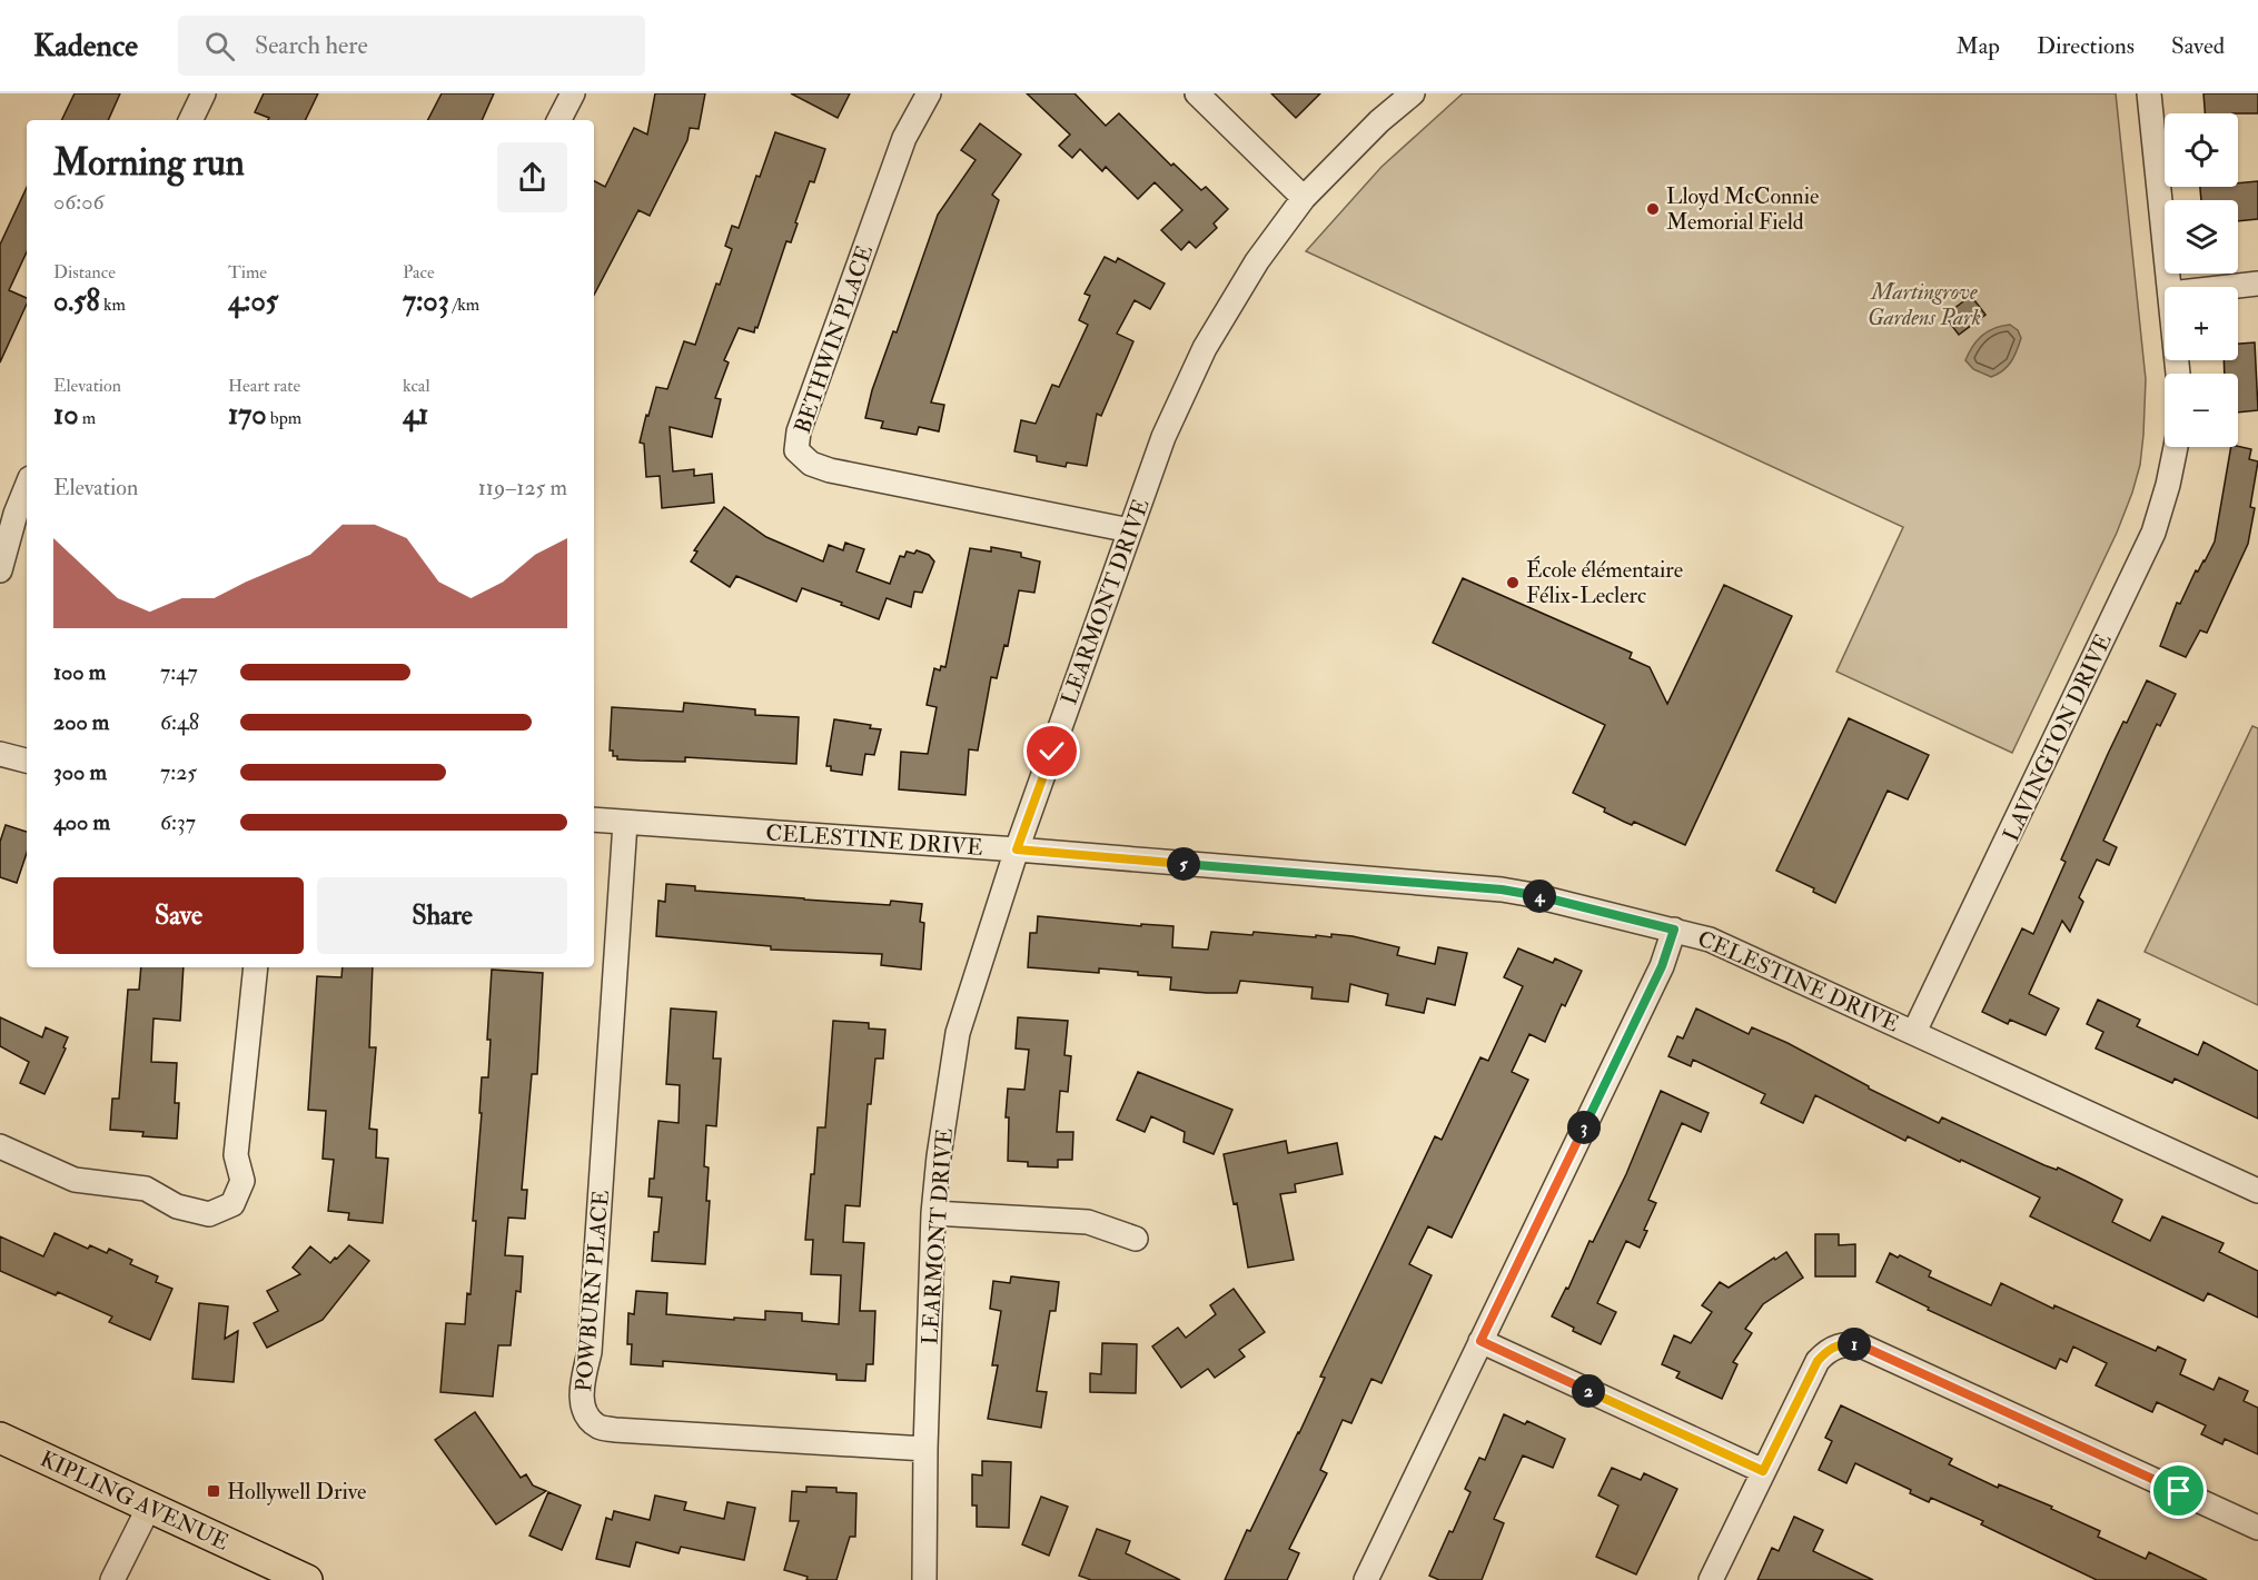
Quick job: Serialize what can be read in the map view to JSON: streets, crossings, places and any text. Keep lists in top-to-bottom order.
{
  "streets": {
    "main road": ["KIPLING AVENUE"],
    "street": [
      "BETHWIN PLACE",
      "LEARMONT DRIVE",
      "LAVINGTON DRIVE",
      "CELESTINE DRIVE",
      "POWBURN PLACE"
    ]
  },
  "crossings": [
    ["BETHWIN PLACE", "LEARMONT DRIVE"],
    ["LEARMONT DRIVE", "CELESTINE DRIVE"],
    ["LEARMONT DRIVE", "POWBURN PLACE"],
    ["LAVINGTON DRIVE", "CELESTINE DRIVE"],
    ["CELESTINE DRIVE", "POWBURN PLACE"]
  ],
  "parks": ["Martingrove Gardens Park"],
  "places": {
    "other": ["Lloyd McConnie Memorial Field", "École élémentaire Félix-Leclerc"],
    "transit": ["Hollywell Drive"]
  },
  "page": {
    "header": "Kadence",
    "search": "Search here",
    "nav": ["Map", "Directions", "Saved"],
    "map_buttons": ["+", "−"],
    "heading": ["Morning run", "06:06"],
    "stats": [
      ["Distance", "0.58 km"],
      ["Time", "4:05"],
      ["Pace", "7:03 /km"],
      ["Elevation", "10 m"],
      ["Heart rate", "170 bpm"],
      ["kcal", "41"]
    ],
    "chart": ["Elevation", "119–125 m"],
    "list": [
      {
        "name": "100 m",
        "note": "7:47"
      },
      {
        "name": "200 m",
        "note": "6:48"
      },
      {
        "name": "300 m",
        "note": "7:25"
      },
      {
        "name": "400 m",
        "note": "6:37"
      }
    ],
    "pins": [
      "5",
      "4",
      "3",
      "1",
      "2"
    ],
    "buttons": ["Save", "Share"]
  }
}
